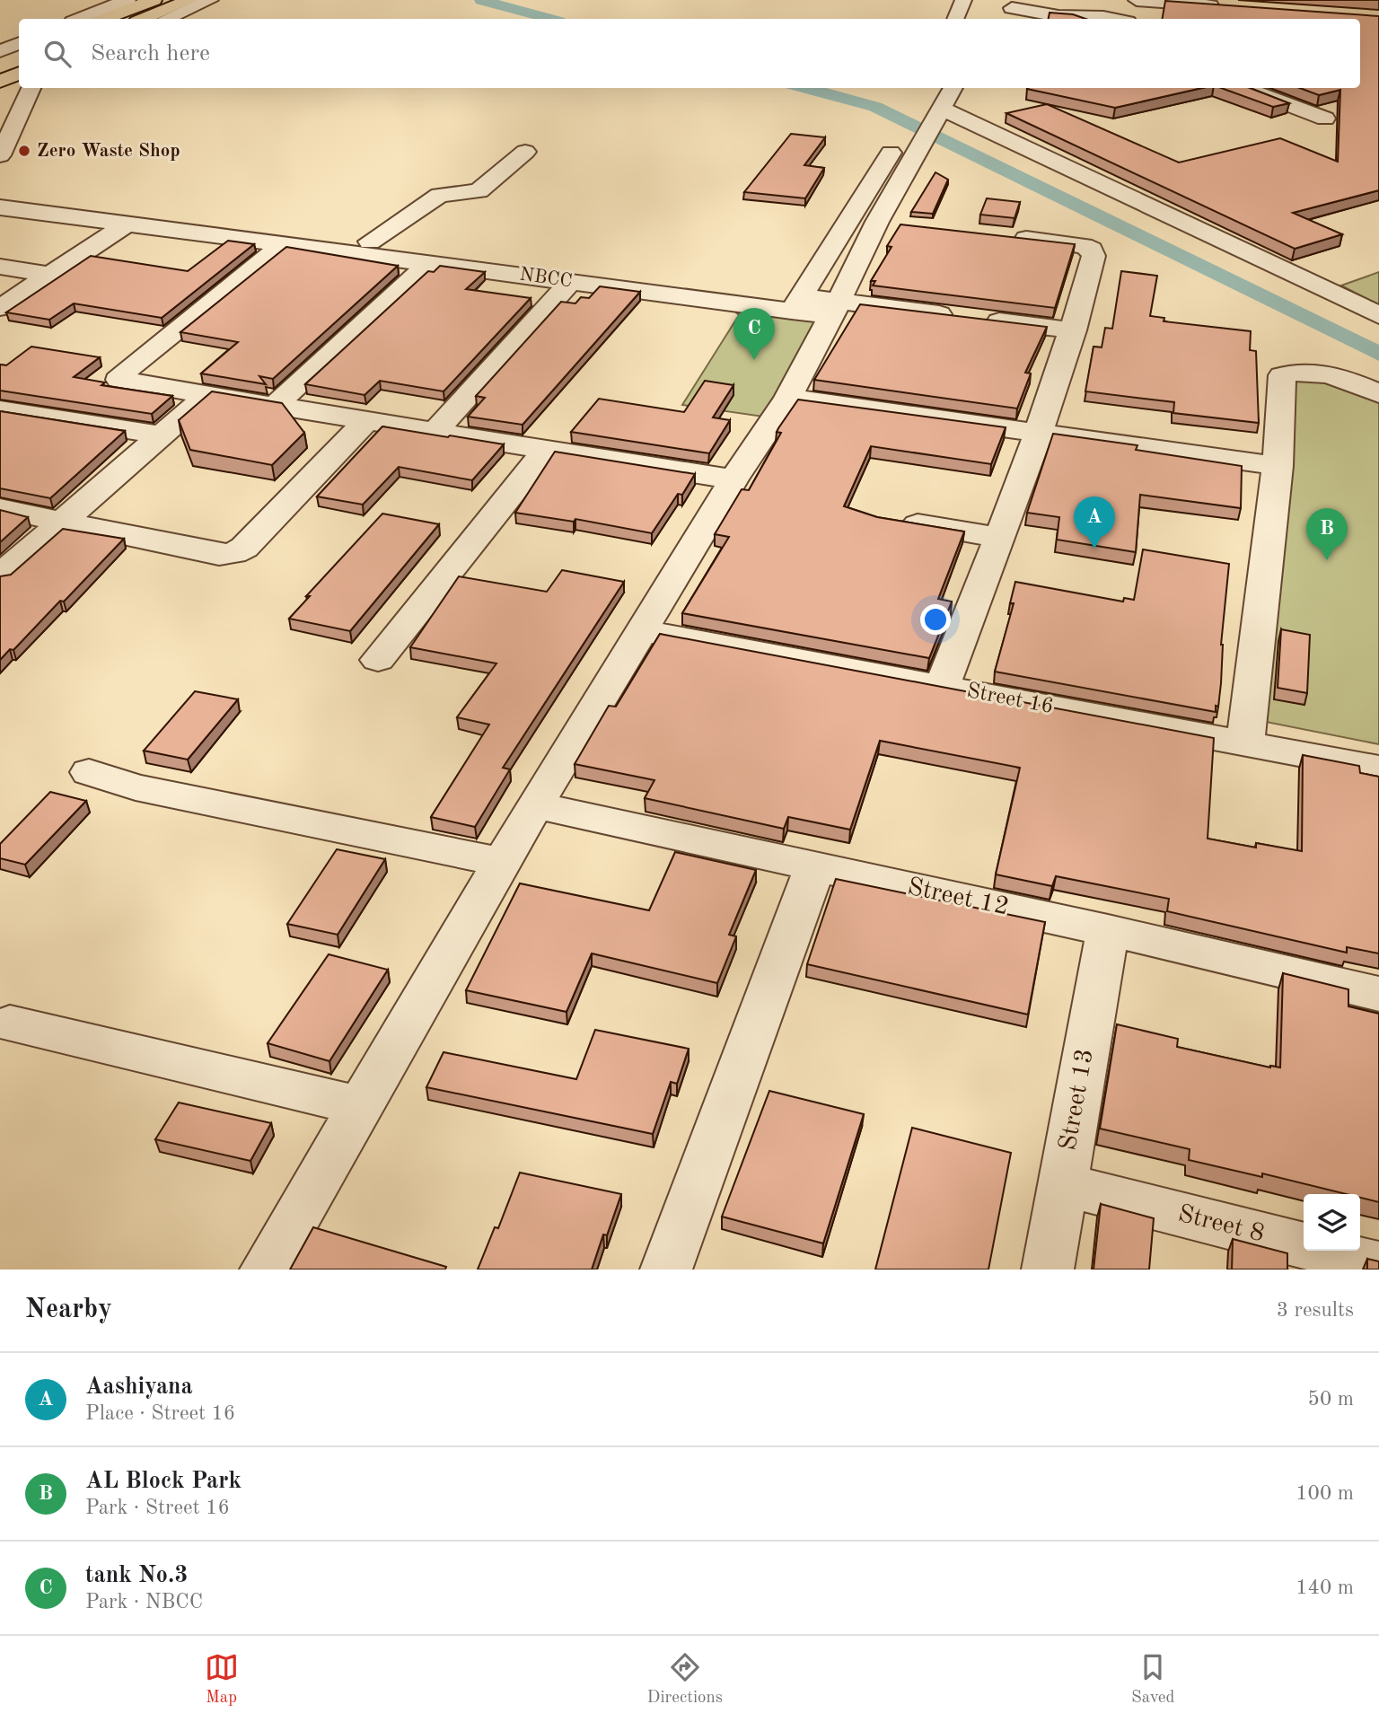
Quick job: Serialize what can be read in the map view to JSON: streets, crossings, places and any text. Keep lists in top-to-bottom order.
{
  "streets": {
    "street": [
      "NBCC",
      "Street 16",
      "Street 12",
      "Street 13",
      "Street 8"
    ]
  },
  "crossings": [
    ["Street 12", "Street 13"],
    ["Street 13", "Street 8"]
  ],
  "places": ["Zero Waste Shop"],
  "page": {
    "search": "Search here",
    "pins": ["C", "A", "B"],
    "heading": ["Nearby", "3 results"],
    "list": [
      {
        "mark": "A",
        "name": "Aashiyana",
        "note": "Place · Street 16",
        "value": "50 m"
      },
      {
        "mark": "B",
        "name": "AL Block Park",
        "note": "Park · Street 16",
        "value": "100 m"
      },
      {
        "mark": "C",
        "name": "tank No.3",
        "note": "Park · NBCC",
        "value": "140 m"
      }
    ],
    "nav": ["Map", "Directions", "Saved"]
  }
}
